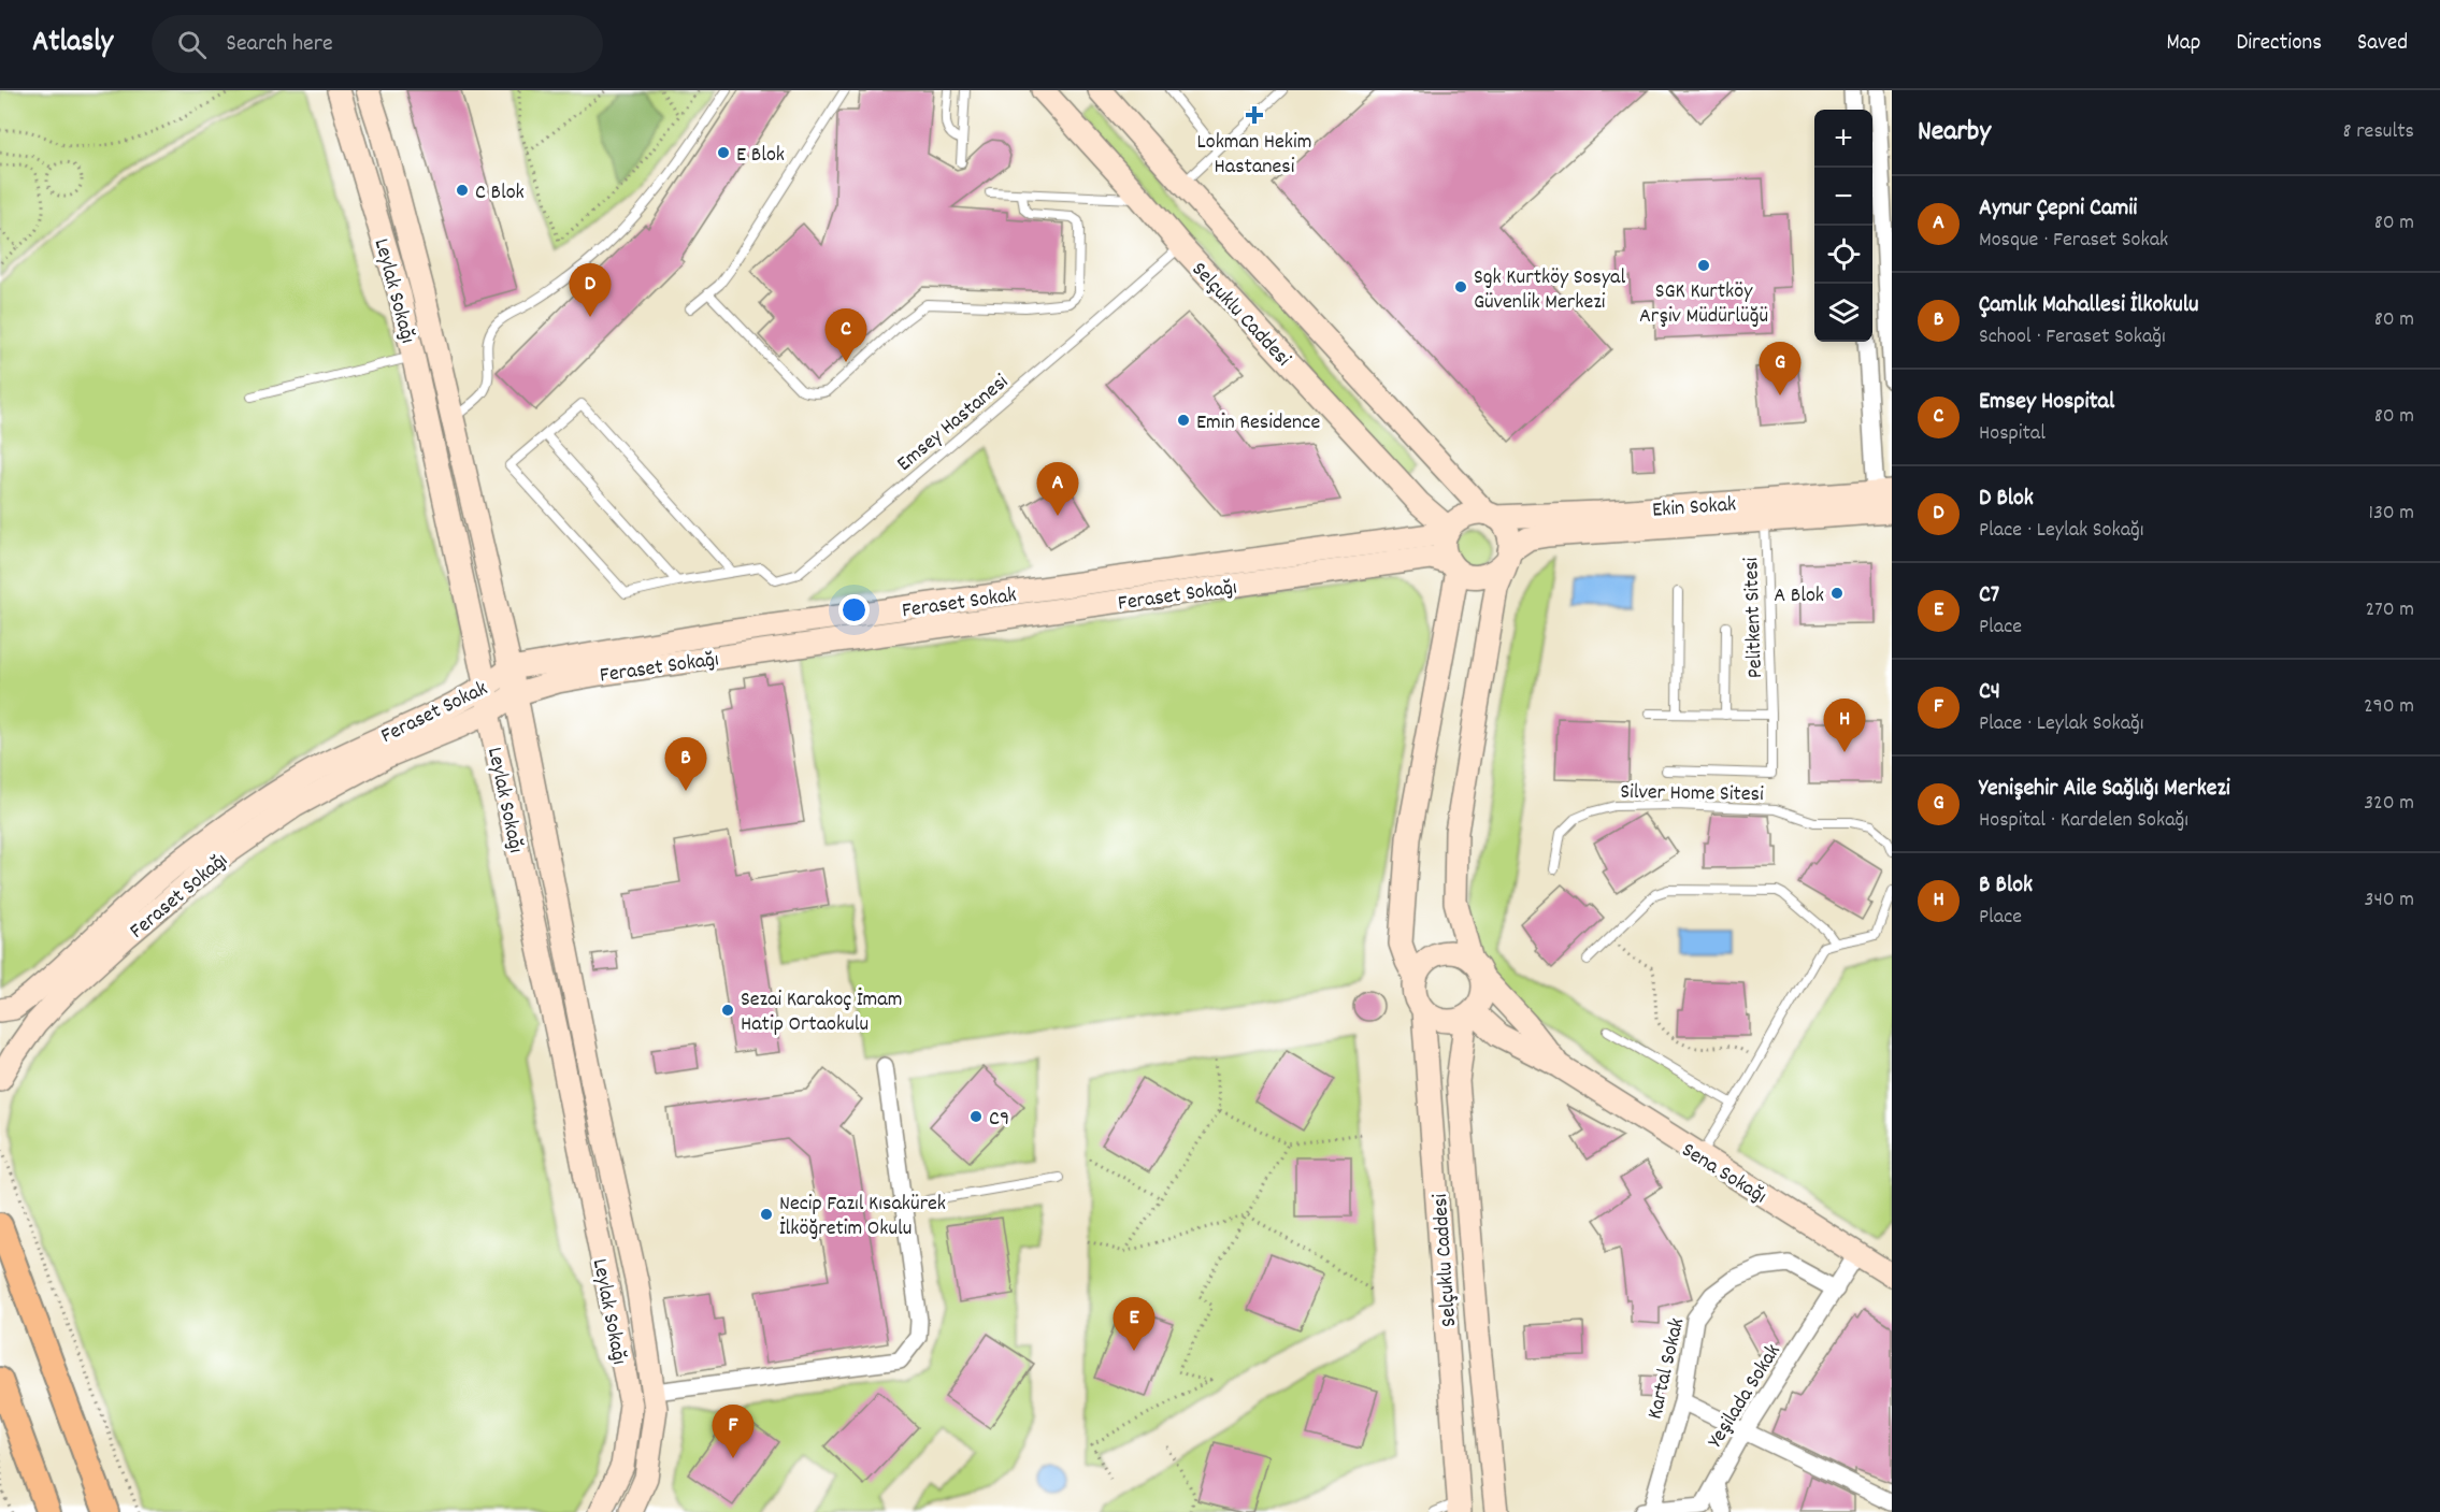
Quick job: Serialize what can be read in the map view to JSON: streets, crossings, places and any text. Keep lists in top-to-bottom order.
{
  "streets": {
    "street": [
      "Leylak Sokağı",
      "Selçuklu Caddesi",
      "Ekin Sokak",
      "Feraset Sokağı",
      "Feraset Sokak",
      "Sena Sokağı",
      "Kartal Sokak",
      "Yeşilada Sokak"
    ],
    "lane": ["Emsey Hastanesi", "Pelitkent Sitesi", "Silver Home Sitesi"]
  },
  "crossings": [
    ["Leylak Sokağı", "Feraset Sokağı"],
    ["Leylak Sokağı", "Feraset Sokak"],
    ["Selçuklu Caddesi", "Emsey Hastanesi"],
    ["Selçuklu Caddesi", "Ekin Sokak"],
    ["Selçuklu Caddesi", "Feraset Sokağı"],
    ["Selçuklu Caddesi", "Feraset Sokak"],
    ["Ekin Sokak", "Feraset Sokağı"],
    ["Ekin Sokak", "Feraset Sokak"],
    ["Ekin Sokak", "Pelitkent Sitesi"],
    ["Feraset Sokağı", "Feraset Sokak"],
    ["Sena Sokağı", "Yeşilada Sokak"],
    ["Kartal Sokak", "Yeşilada Sokak"]
  ],
  "places": {
    "health": ["Lokman Hekim Hastanesi"],
    "other": [
      "E Blok",
      "C Blok",
      "SGK Kurtköy Arşiv Müdürlüğü",
      "Sgk Kurtköy Sosyal Güvenlik Merkezi",
      "Emin Residence",
      "A Blok",
      "Sezai Karakoç İmam Hatip Ortaokulu",
      "C9",
      "Necip Fazıl Kısakürek İlköğretim Okulu"
    ]
  },
  "page": {
    "header": "Atlasly",
    "search": "Search here",
    "nav": ["Map", "Directions", "Saved"],
    "heading": ["Nearby", "8 results"],
    "map_buttons": ["+", "−"],
    "list": [
      {
        "mark": "A",
        "name": "Aynur Çepni Camii",
        "note": "Mosque · Feraset Sokak",
        "value": "80 m"
      },
      {
        "mark": "B",
        "name": "Çamlık Mahallesi İlkokulu",
        "note": "School · Feraset Sokağı",
        "value": "80 m"
      },
      {
        "mark": "C",
        "name": "Emsey Hospital",
        "note": "Hospital",
        "value": "80 m"
      },
      {
        "mark": "D",
        "name": "D Blok",
        "note": "Place · Leylak Sokağı",
        "value": "130 m"
      },
      {
        "mark": "E",
        "name": "C7",
        "note": "Place",
        "value": "270 m"
      },
      {
        "mark": "F",
        "name": "C4",
        "note": "Place · Leylak Sokağı",
        "value": "290 m"
      },
      {
        "mark": "G",
        "name": "Yenişehir Aile Sağlığı Merkezi",
        "note": "Hospital · Kardelen Sokağı",
        "value": "320 m"
      },
      {
        "mark": "H",
        "name": "B Blok",
        "note": "Place",
        "value": "340 m"
      }
    ],
    "pins": [
      "D",
      "C",
      "G",
      "A",
      "H",
      "B",
      "E",
      "F"
    ]
  }
}
